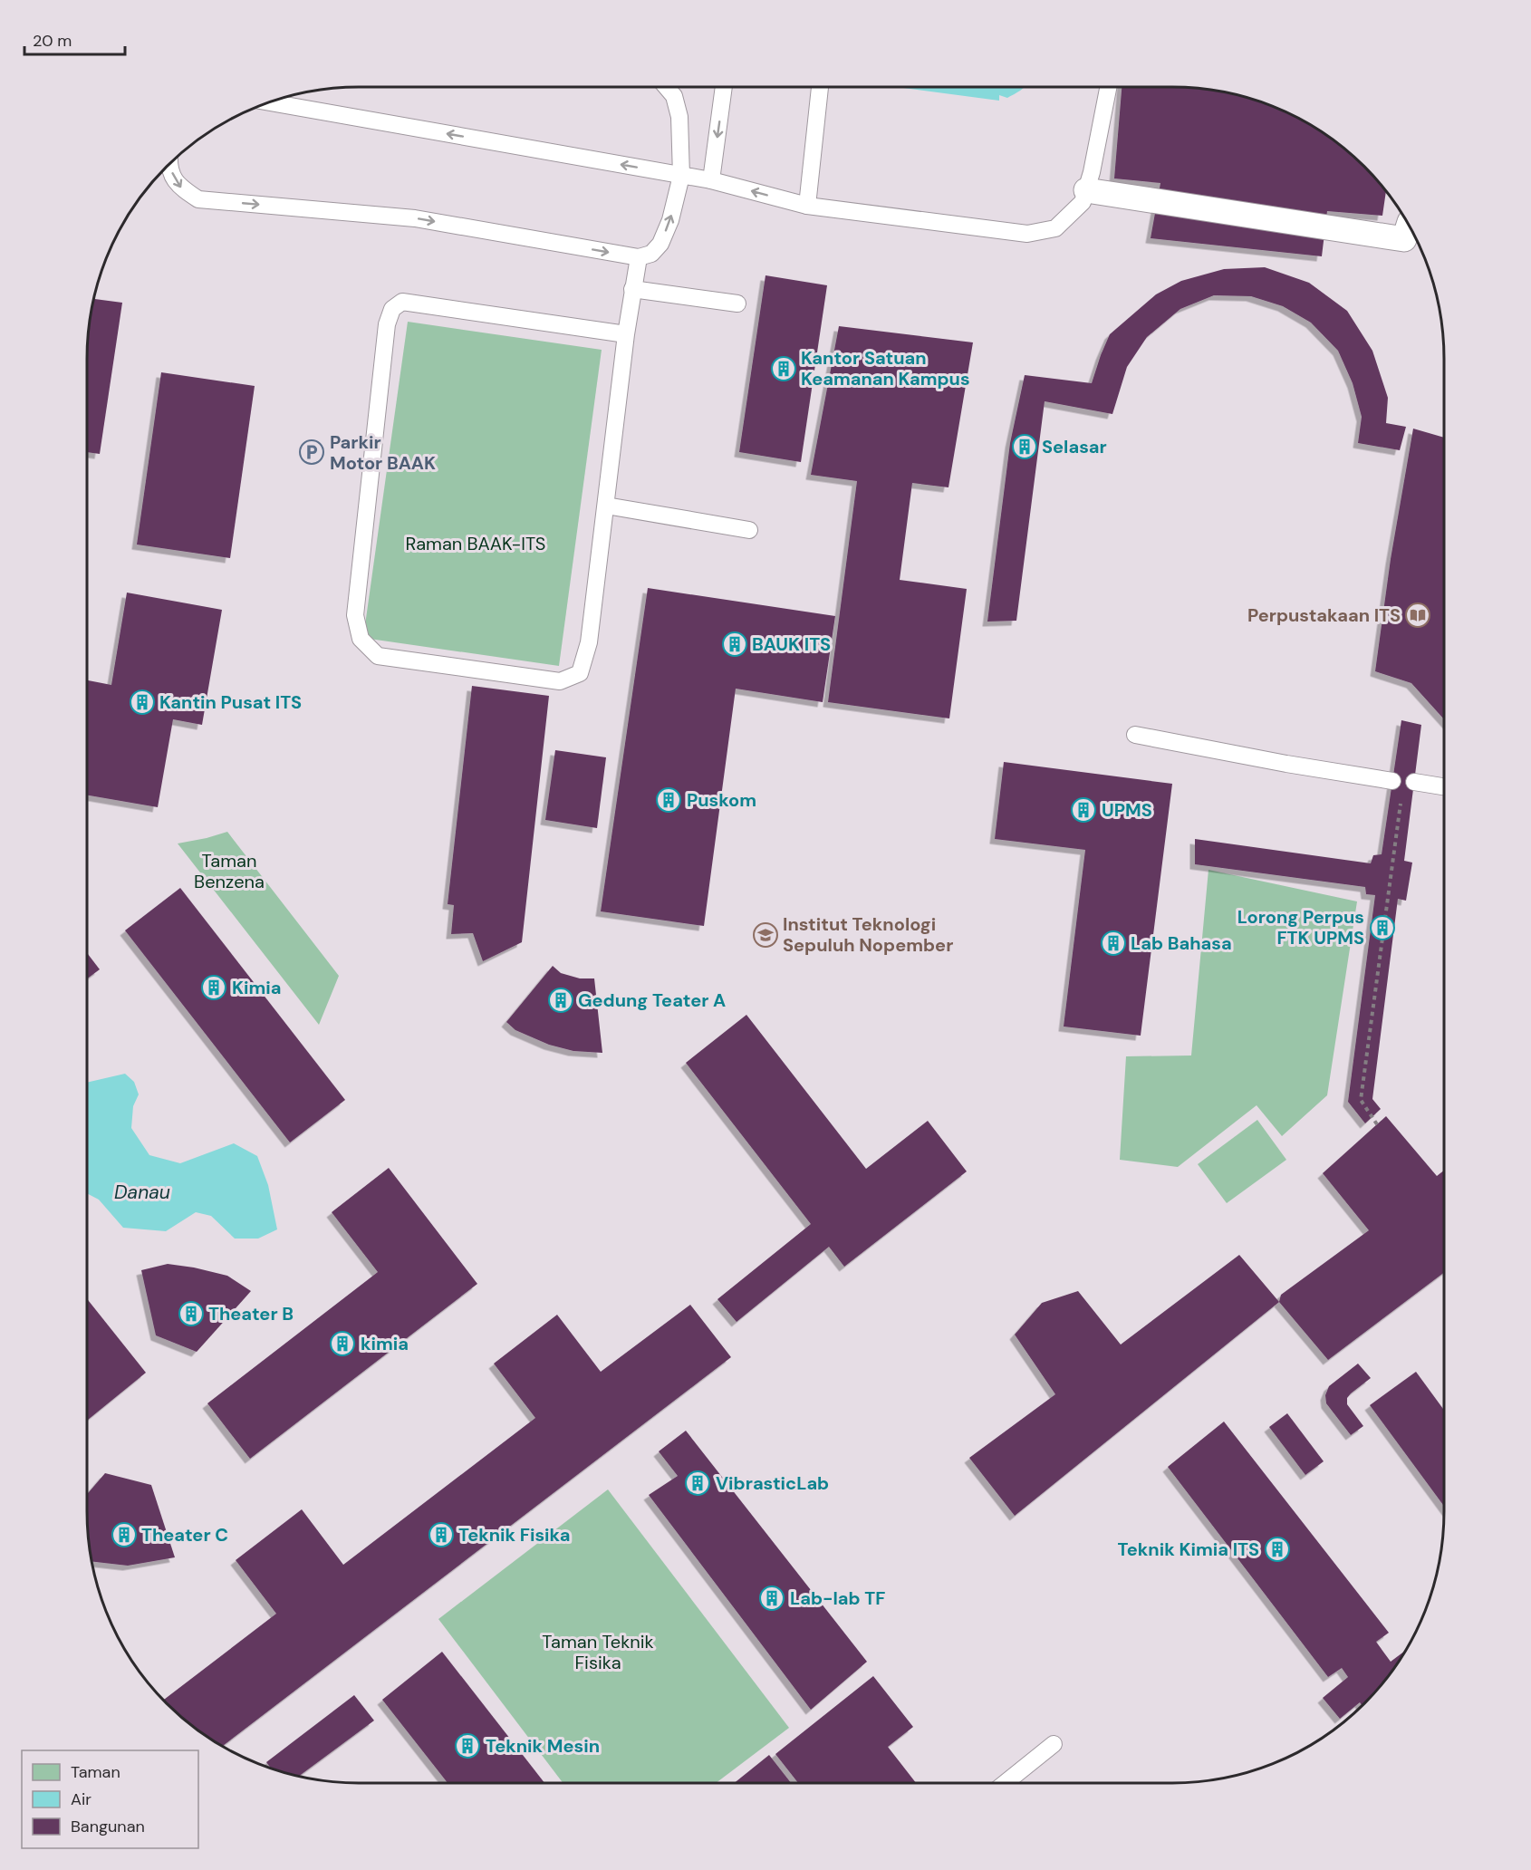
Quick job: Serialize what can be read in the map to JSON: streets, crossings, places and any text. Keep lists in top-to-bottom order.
{
  "water": ["Danau"],
  "parks": ["Raman BAAK-ITS", "Taman Benzena", "Taman Teknik Fisika"],
  "places": {
    "building": [
      "Kantor Satuan Keamanan Kampus",
      "Selasar",
      "BAUK ITS",
      "Kantin Pusat ITS",
      "Puskom",
      "UPMS",
      "Lorong Perpus FTK UPMS",
      "Lab Bahasa",
      "Kimia",
      "Gedung Teater A",
      "Theater B",
      "kimia",
      "VibrasticLab",
      "Theater C",
      "Teknik Fisika",
      "Teknik Kimia ITS",
      "Lab-lab TF",
      "Teknik Mesin"
    ],
    "parking": ["Parkir Motor BAAK"],
    "library": ["Perpustakaan ITS"],
    "school or university": ["Institut Teknologi Sepuluh Nopember"]
  },
  "legend": ["Taman", "Air", "Bangunan"],
  "scale_bar": "20 m"
}
